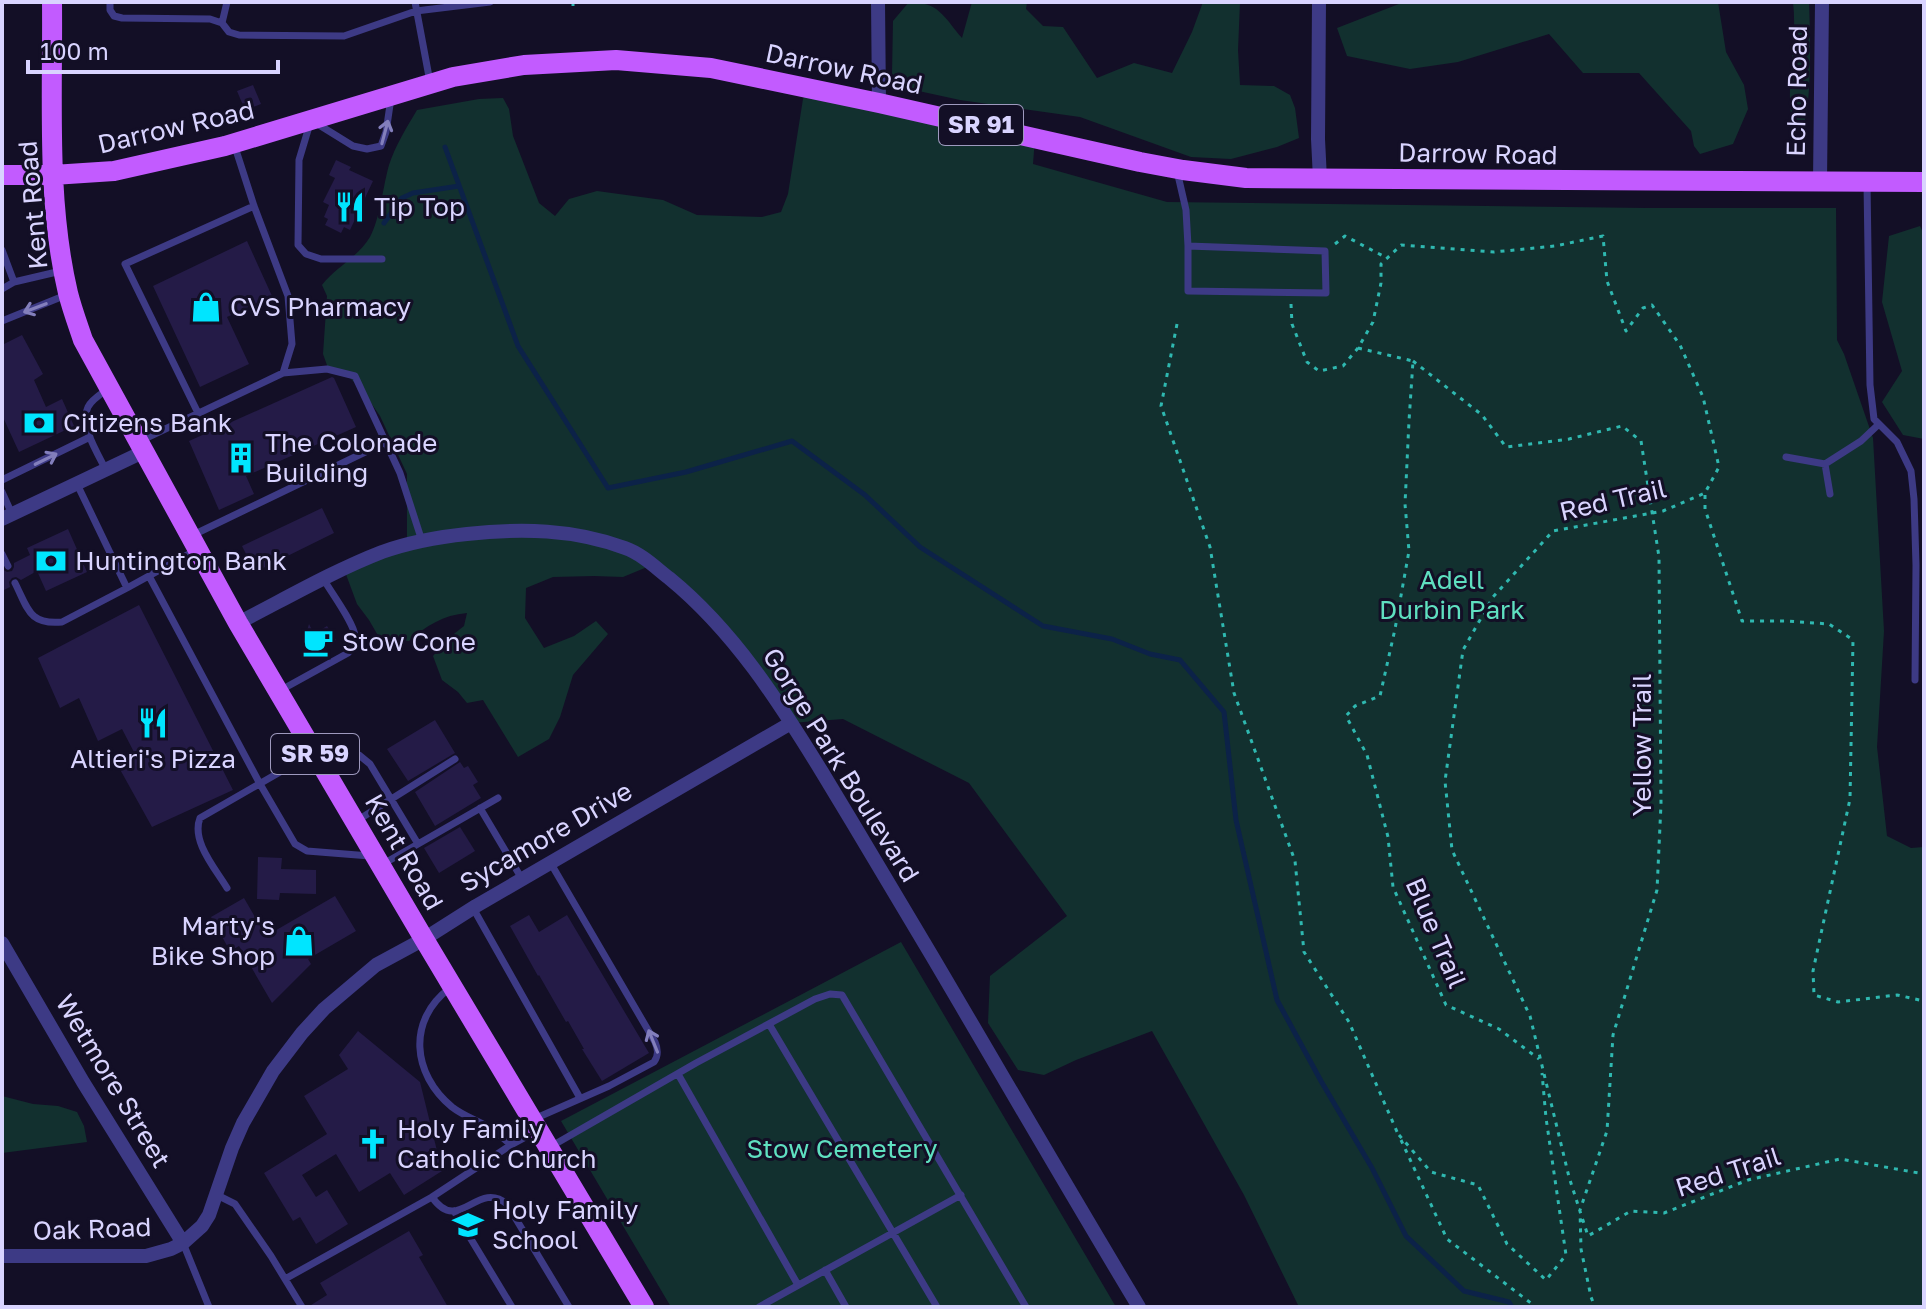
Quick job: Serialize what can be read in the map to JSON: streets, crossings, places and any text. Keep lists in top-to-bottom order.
{
  "streets": {
    "main road": [
      "Darrow Road",
      "SR 91",
      "Kent Road",
      "SR 59"
    ],
    "street": [
      "Echo Road",
      "Gorge Park Boulevard",
      "Sycamore Drive",
      "Wetmore Street",
      "Oak Road"
    ],
    "path": ["Red Trail", "Yellow Trail", "Blue Trail"]
  },
  "crossings": [
    ["Darrow Road", "Echo Road"],
    ["Darrow Road", "Kent Road"],
    ["Kent Road", "Gorge Park Boulevard"],
    ["Kent Road", "Sycamore Drive"],
    ["Red Trail", "Yellow Trail"],
    ["Red Trail", "Blue Trail"],
    ["Yellow Trail", "Blue Trail"],
    ["Gorge Park Boulevard", "Sycamore Drive"],
    ["Sycamore Drive", "Wetmore Street"],
    ["Sycamore Drive", "Oak Road"],
    ["Wetmore Street", "Oak Road"]
  ],
  "parks": ["Adell Durbin Park", "Stow Cemetery"],
  "places": {
    "restaurant": ["Tip Top", "Altieri's Pizza"],
    "shop": ["CVS Pharmacy", "Marty's Bike Shop"],
    "bank": ["Citizens Bank", "Huntington Bank"],
    "building": ["The Colonade Building"],
    "cafe": ["Stow Cone"],
    "church": ["Holy Family Catholic Church"],
    "school or university": ["Holy Family School"]
  },
  "scale_bar": "100 m"
}
